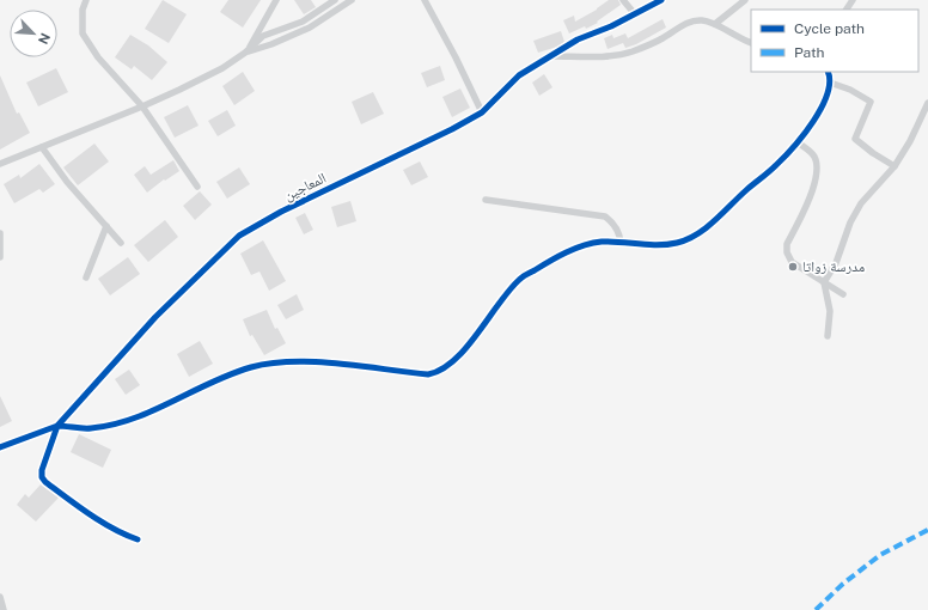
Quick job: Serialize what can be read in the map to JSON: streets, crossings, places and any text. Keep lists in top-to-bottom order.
{
  "streets": {
    "street": ["المعاجين"]
  },
  "places": ["مدرسة زواتا"],
  "legend": ["Cycle path", "Path"],
  "north": "bottom right"
}
